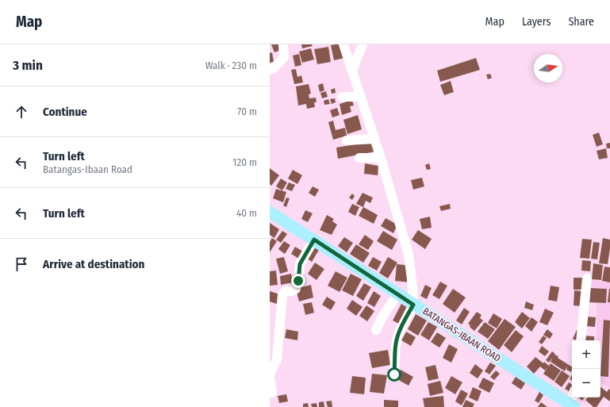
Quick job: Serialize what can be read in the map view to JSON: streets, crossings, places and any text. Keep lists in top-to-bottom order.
{
  "streets": {
    "main road": ["BATANGAS-IBAAN ROAD"]
  },
  "north": "right",
  "page": {
    "header": "Map",
    "nav": ["Map", "Layers", "Share"],
    "heading": ["3 min", "Walk · 230 m"],
    "list": [
      ["Continue", "70 m"],
      ["Turn left", "Batangas-Ibaan Road", "120 m"],
      ["Turn left", "40 m"],
      "Arrive at destination"
    ],
    "map_buttons": ["+", "−"]
  }
}
